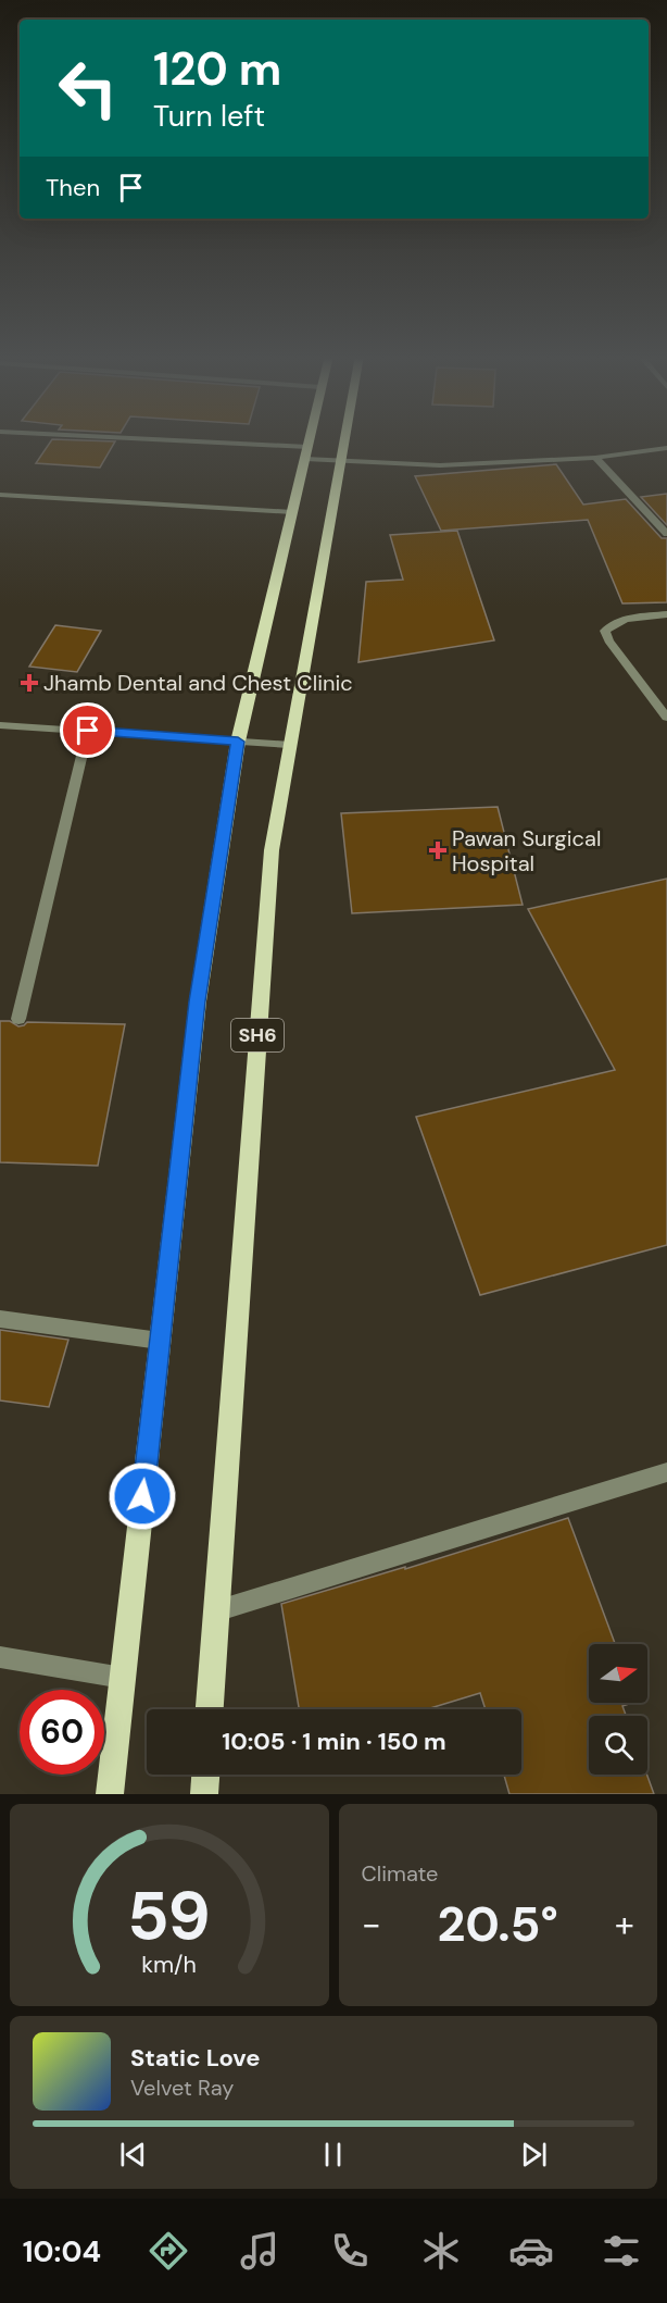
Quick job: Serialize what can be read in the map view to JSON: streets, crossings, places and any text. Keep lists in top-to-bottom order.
{
  "streets": {
    "main road": ["SH6"]
  },
  "places": {
    "health": ["Jhamb Dental and Chest Clinic", "Pawan Surgical Hospital"]
  },
  "north": "right",
  "page": {
    "turn": ["120 m", "Turn left"],
    "then": "Then",
    "limit": "60",
    "trip": "10:05 · 1 min · 150 m",
    "tile": "Climate",
    "heat": ["−", "20.5°", "+"],
    "song": ["Static Love", "Velvet Ray"],
    "tabs": "10:04",
    "gauge": ["59", "km/h"]
  }
}
